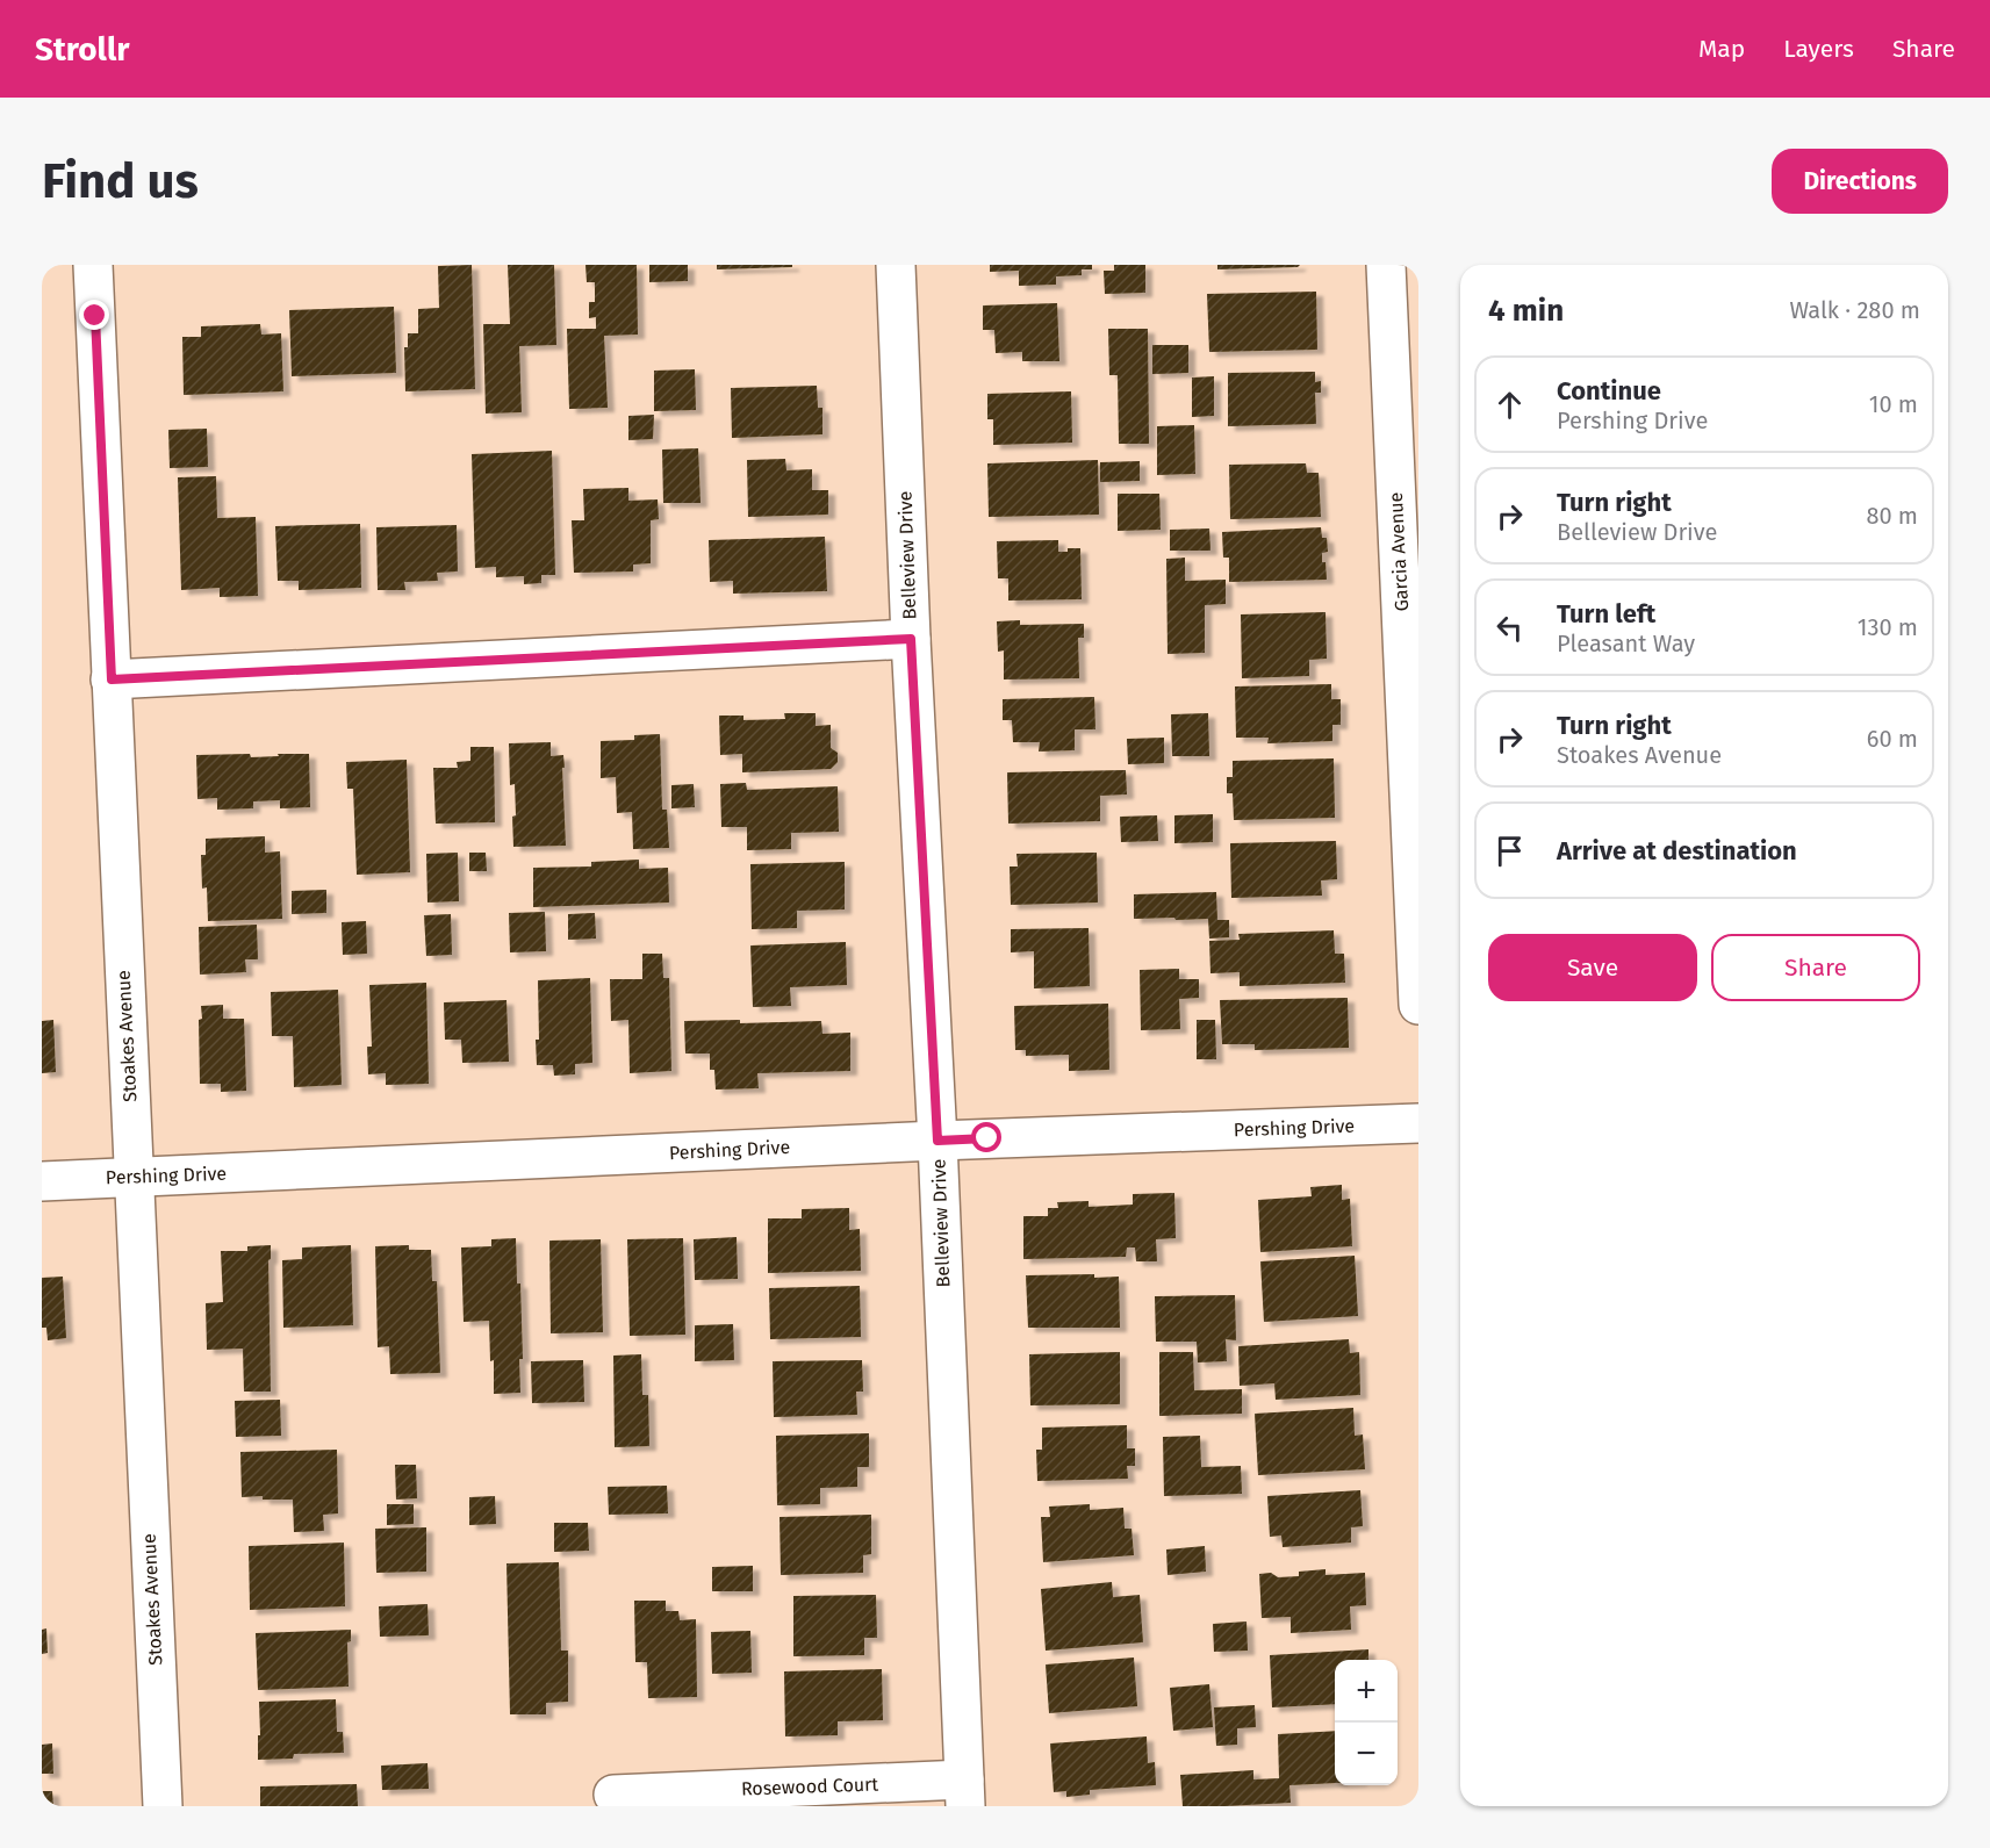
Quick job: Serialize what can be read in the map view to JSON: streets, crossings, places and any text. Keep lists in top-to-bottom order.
{
  "streets": {
    "street": [
      "Garcia Avenue",
      "Belleview Drive",
      "Stoakes Avenue",
      "Pershing Drive",
      "Rosewood Court"
    ]
  },
  "crossings": [
    ["Belleview Drive", "Pershing Drive"],
    ["Belleview Drive", "Rosewood Court"],
    ["Stoakes Avenue", "Pershing Drive"]
  ],
  "page": {
    "header": "Strollr",
    "nav": ["Map", "Layers", "Share"],
    "buttons": [
      "Directions",
      ["Save", "Share"]
    ],
    "title": "Find us",
    "heading": ["4 min", "Walk · 280 m"],
    "list": [
      ["Continue", "Pershing Drive", "10 m"],
      ["Turn right", "Belleview Drive", "80 m"],
      ["Turn left", "Pleasant Way", "130 m"],
      ["Turn right", "Stoakes Avenue", "60 m"],
      "Arrive at destination"
    ],
    "map_buttons": ["+", "−"]
  }
}
